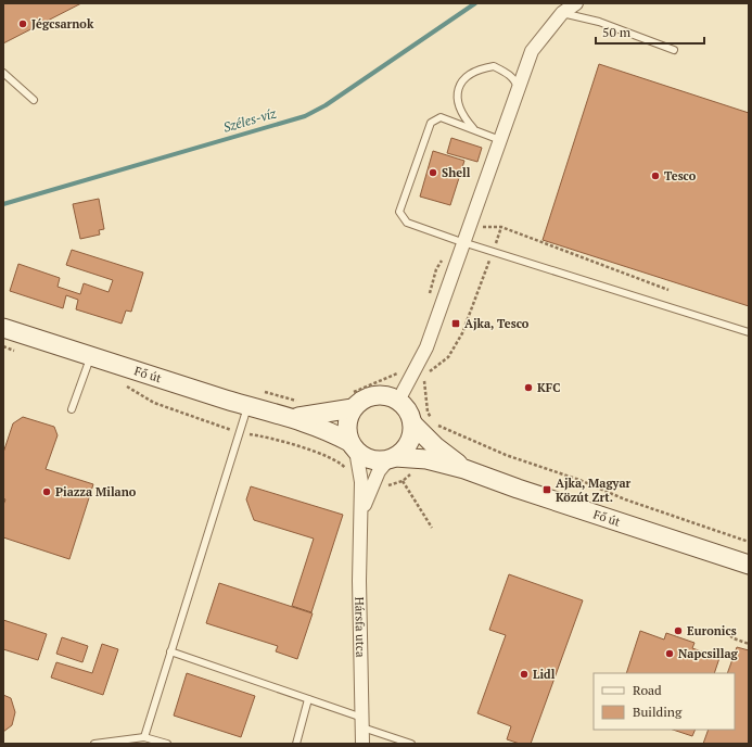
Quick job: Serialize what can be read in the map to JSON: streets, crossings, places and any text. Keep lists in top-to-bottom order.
{
  "streets": {
    "main road": ["Fő út"],
    "street": ["Hársfa utca"]
  },
  "crossings": [
    ["Fő út", "Hársfa utca"]
  ],
  "water": ["Széles-víz"],
  "places": {
    "other": [
      "Jégcsarnok",
      "Shell",
      "Tesco",
      "KFC",
      "Piazza Milano",
      "Euronics",
      "Napcsillag",
      "Lidl"
    ],
    "transit": ["Ajka, Tesco", "Ajka, Magyar Közút Zrt."]
  },
  "legend": ["Road", "Building"],
  "scale_bar": "50 m"
}
